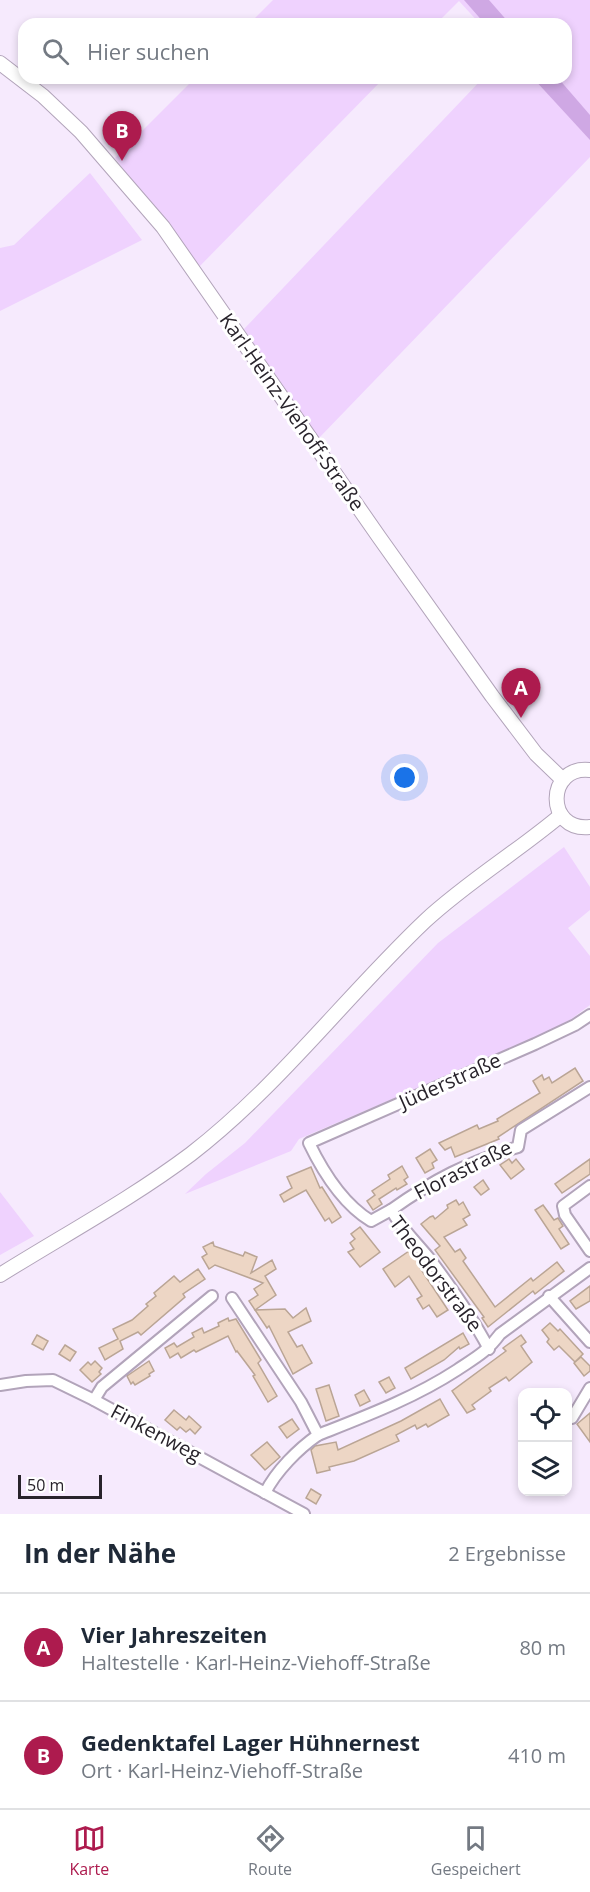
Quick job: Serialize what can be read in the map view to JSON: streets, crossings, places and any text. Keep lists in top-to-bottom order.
{
  "streets": {
    "street": [
      "Karl-Heinz-Viehoff-Straße",
      "Jüderstraße",
      "Florastraße",
      "Theodorstraße",
      "Finkenweg"
    ]
  },
  "crossings": [
    ["Jüderstraße", "Theodorstraße"],
    ["Florastraße", "Theodorstraße"]
  ],
  "scale_bar": "50 m",
  "page": {
    "search": "Hier suchen",
    "pins": ["B", "A"],
    "scale": "50 m",
    "heading": ["In der Nähe", "2 Ergebnisse"],
    "list": [
      {
        "mark": "A",
        "name": "Vier Jahreszeiten",
        "note": "Haltestelle · Karl-Heinz-Viehoff-Straße",
        "value": "80 m"
      },
      {
        "mark": "B",
        "name": "Gedenktafel Lager Hühnernest",
        "note": "Ort · Karl-Heinz-Viehoff-Straße",
        "value": "410 m"
      }
    ],
    "nav": ["Karte", "Route", "Gespeichert"]
  }
}
